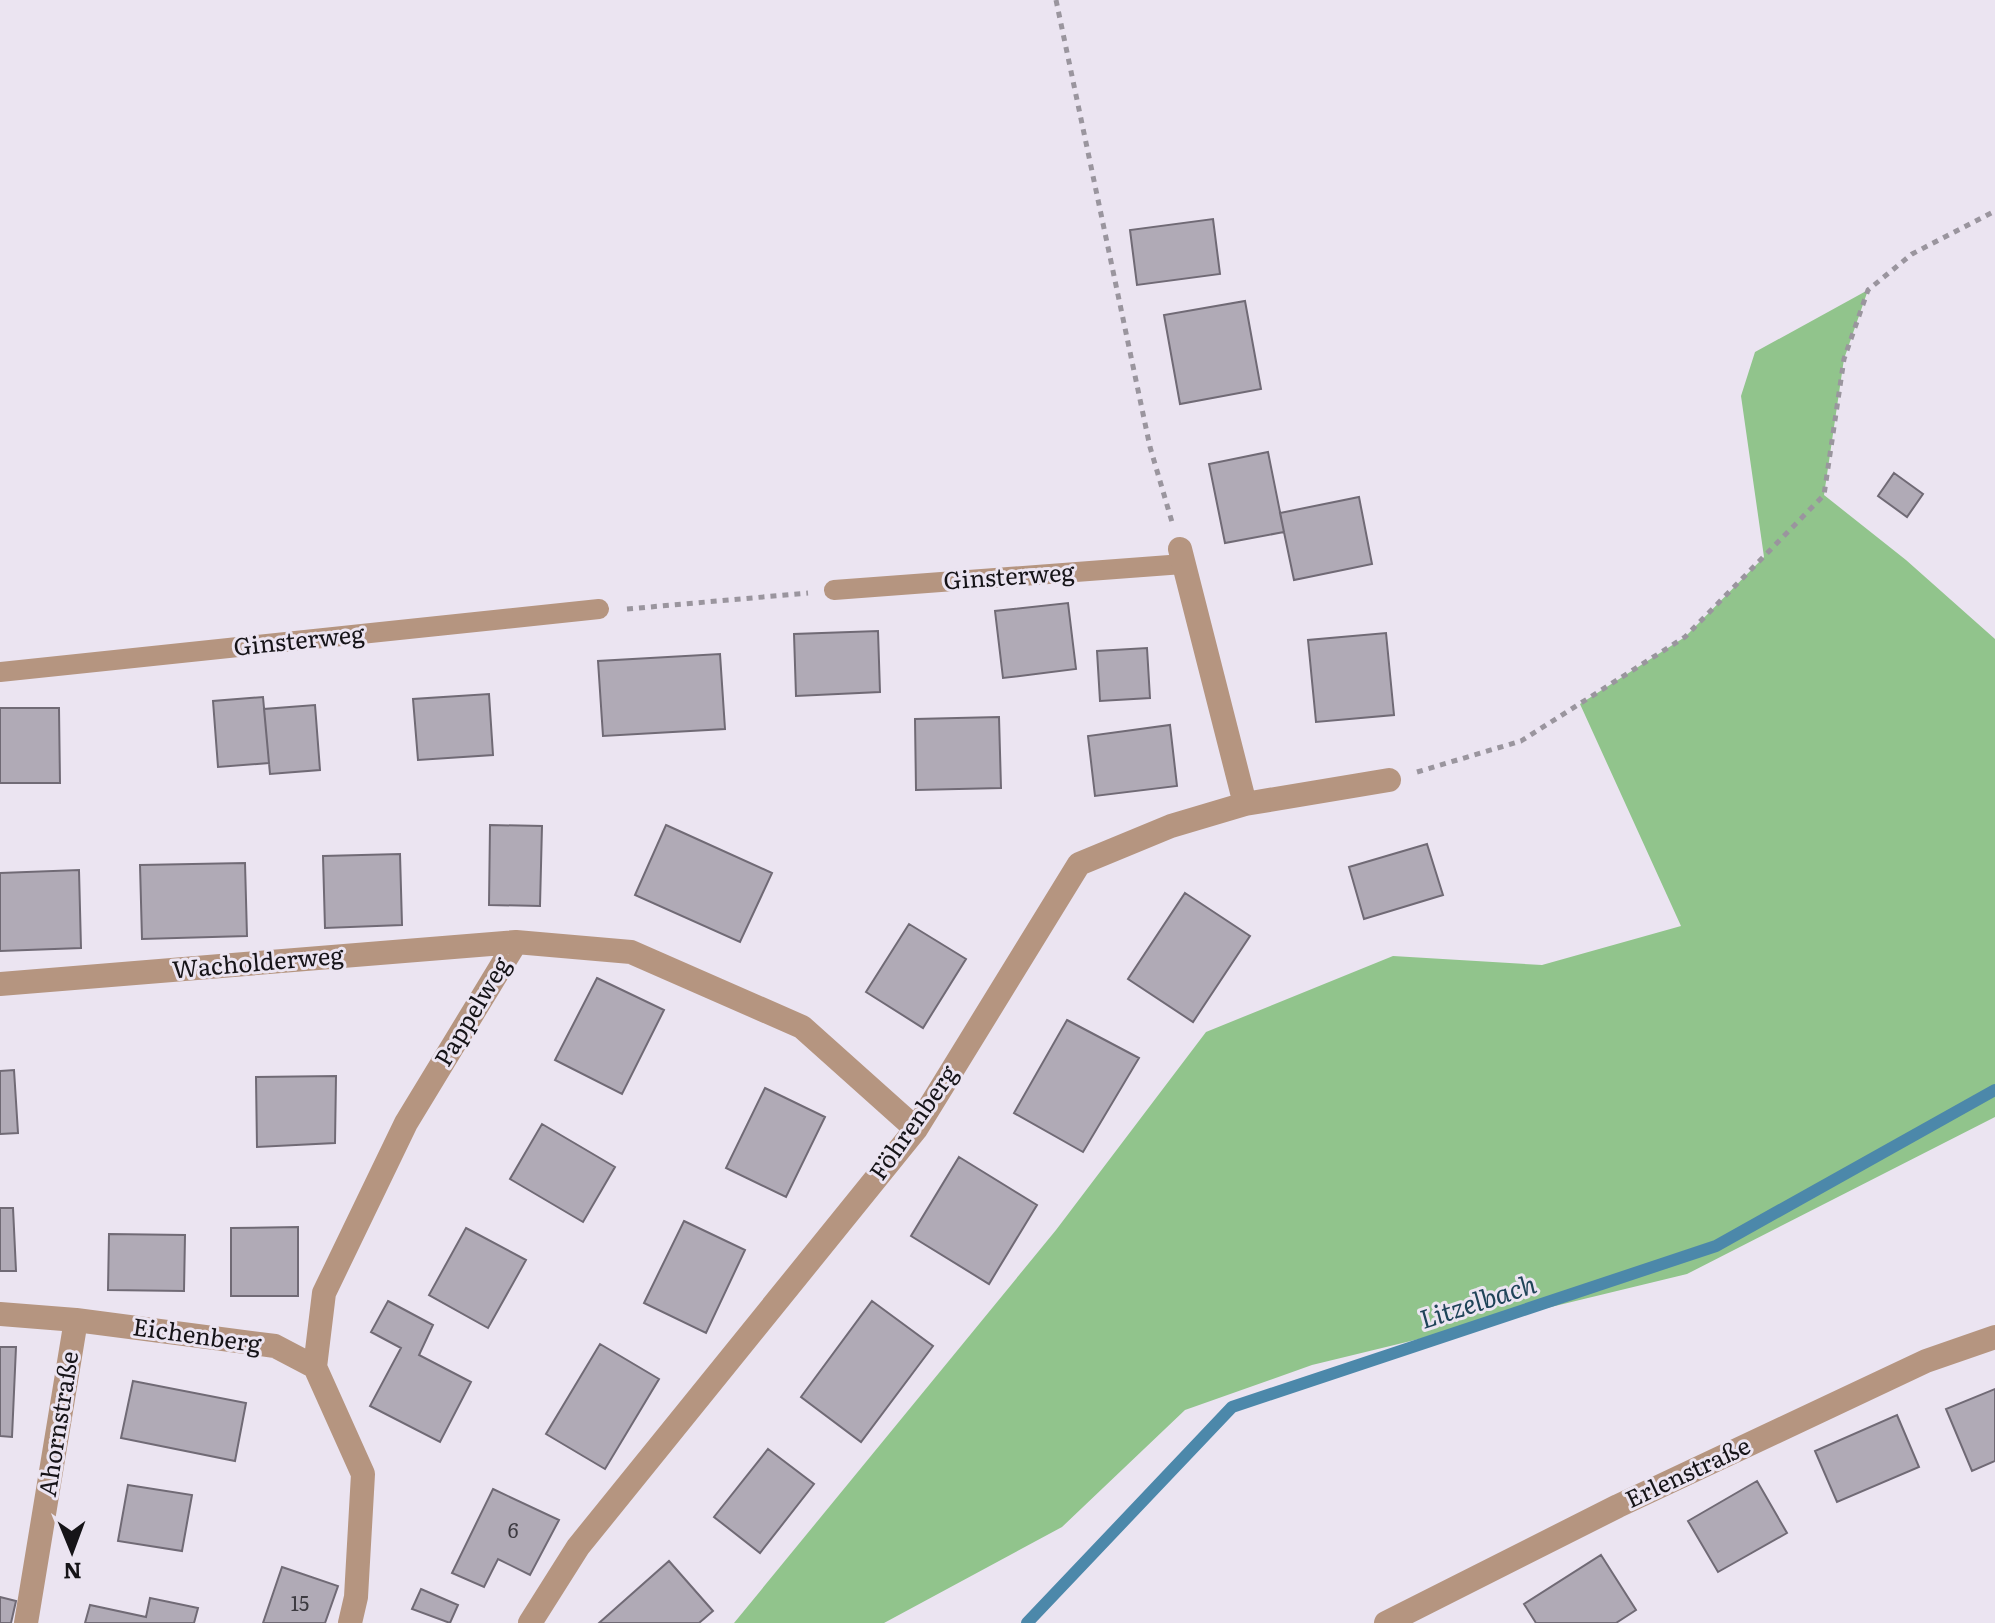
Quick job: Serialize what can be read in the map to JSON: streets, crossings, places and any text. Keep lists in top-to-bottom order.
{
  "streets": {
    "street": [
      "Wacholderweg",
      "Pappelweg",
      "Föhrenberg",
      "Eichenberg",
      "Ahornstraße",
      "Erlenstraße"
    ],
    "lane": ["Ginsterweg"]
  },
  "crossings": [
    ["Wacholderweg", "Pappelweg"],
    ["Pappelweg", "Föhrenberg"],
    ["Pappelweg", "Eichenberg"],
    ["Eichenberg", "Ahornstraße"]
  ],
  "water": ["Litzelbach"],
  "house_numbers": ["6", "15"],
  "north": "bottom"
}
